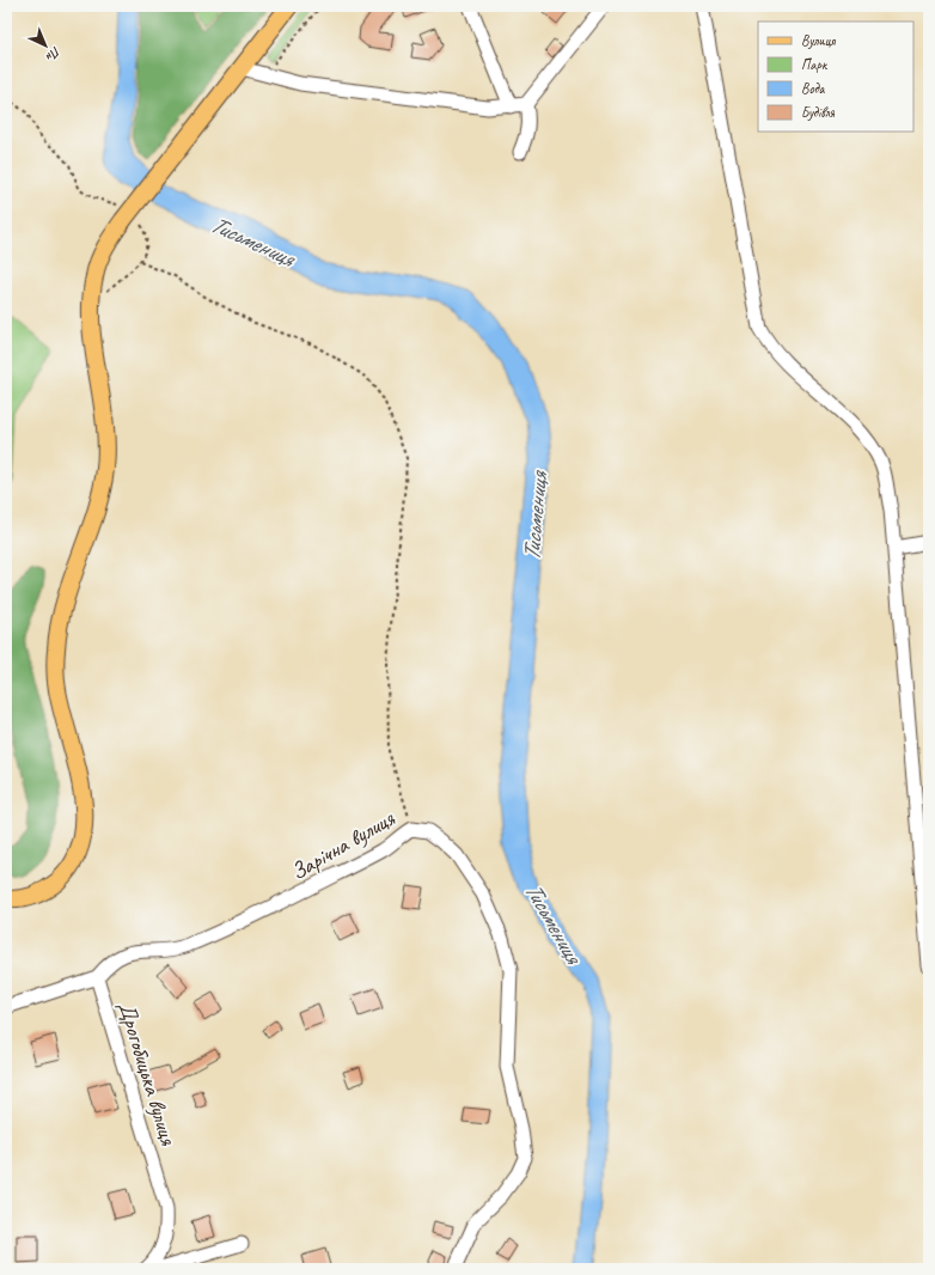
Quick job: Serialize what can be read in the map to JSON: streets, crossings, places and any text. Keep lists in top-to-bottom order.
{
  "streets": {
    "street": ["Зарічна вулиця", "Дрогобицька вулиця"]
  },
  "crossings": [
    ["Зарічна вулиця", "Дрогобицька вулиця"]
  ],
  "water": ["Тисьмениця"],
  "legend": [
    "Вулиця",
    "Парк",
    "Вода",
    "Будівля"
  ],
  "north": "bottom right"
}
